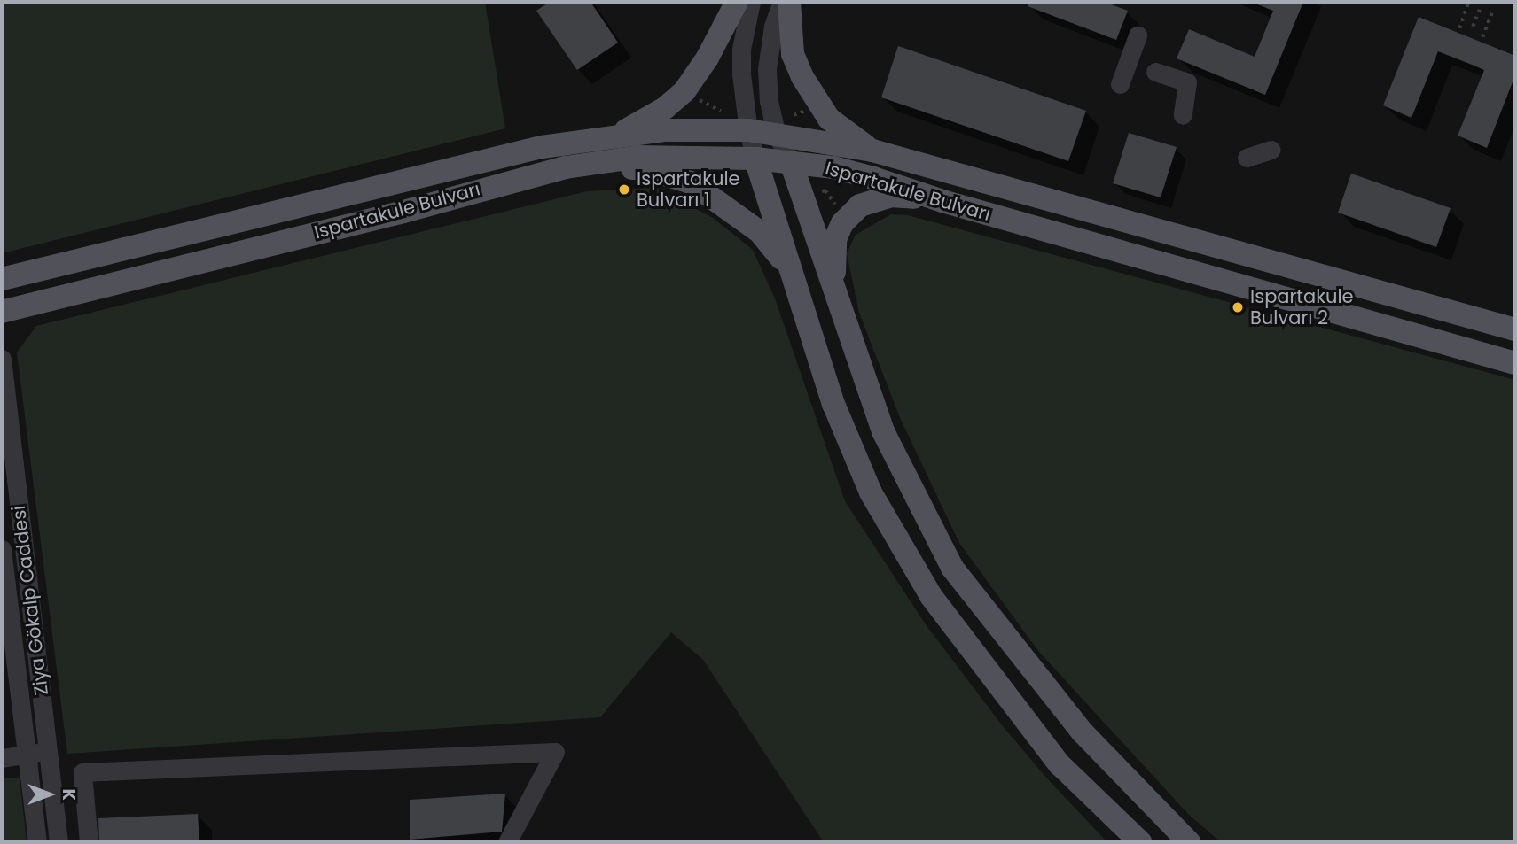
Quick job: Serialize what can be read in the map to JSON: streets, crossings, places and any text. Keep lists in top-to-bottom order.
{
  "streets": {
    "main road": ["Ispartakule Bulvarı"],
    "street": ["Ziya Gökalp Caddesi"]
  },
  "places": ["Ispartakule Bulvarı 1", "Ispartakule Bulvarı 2"],
  "north": "right"
}
